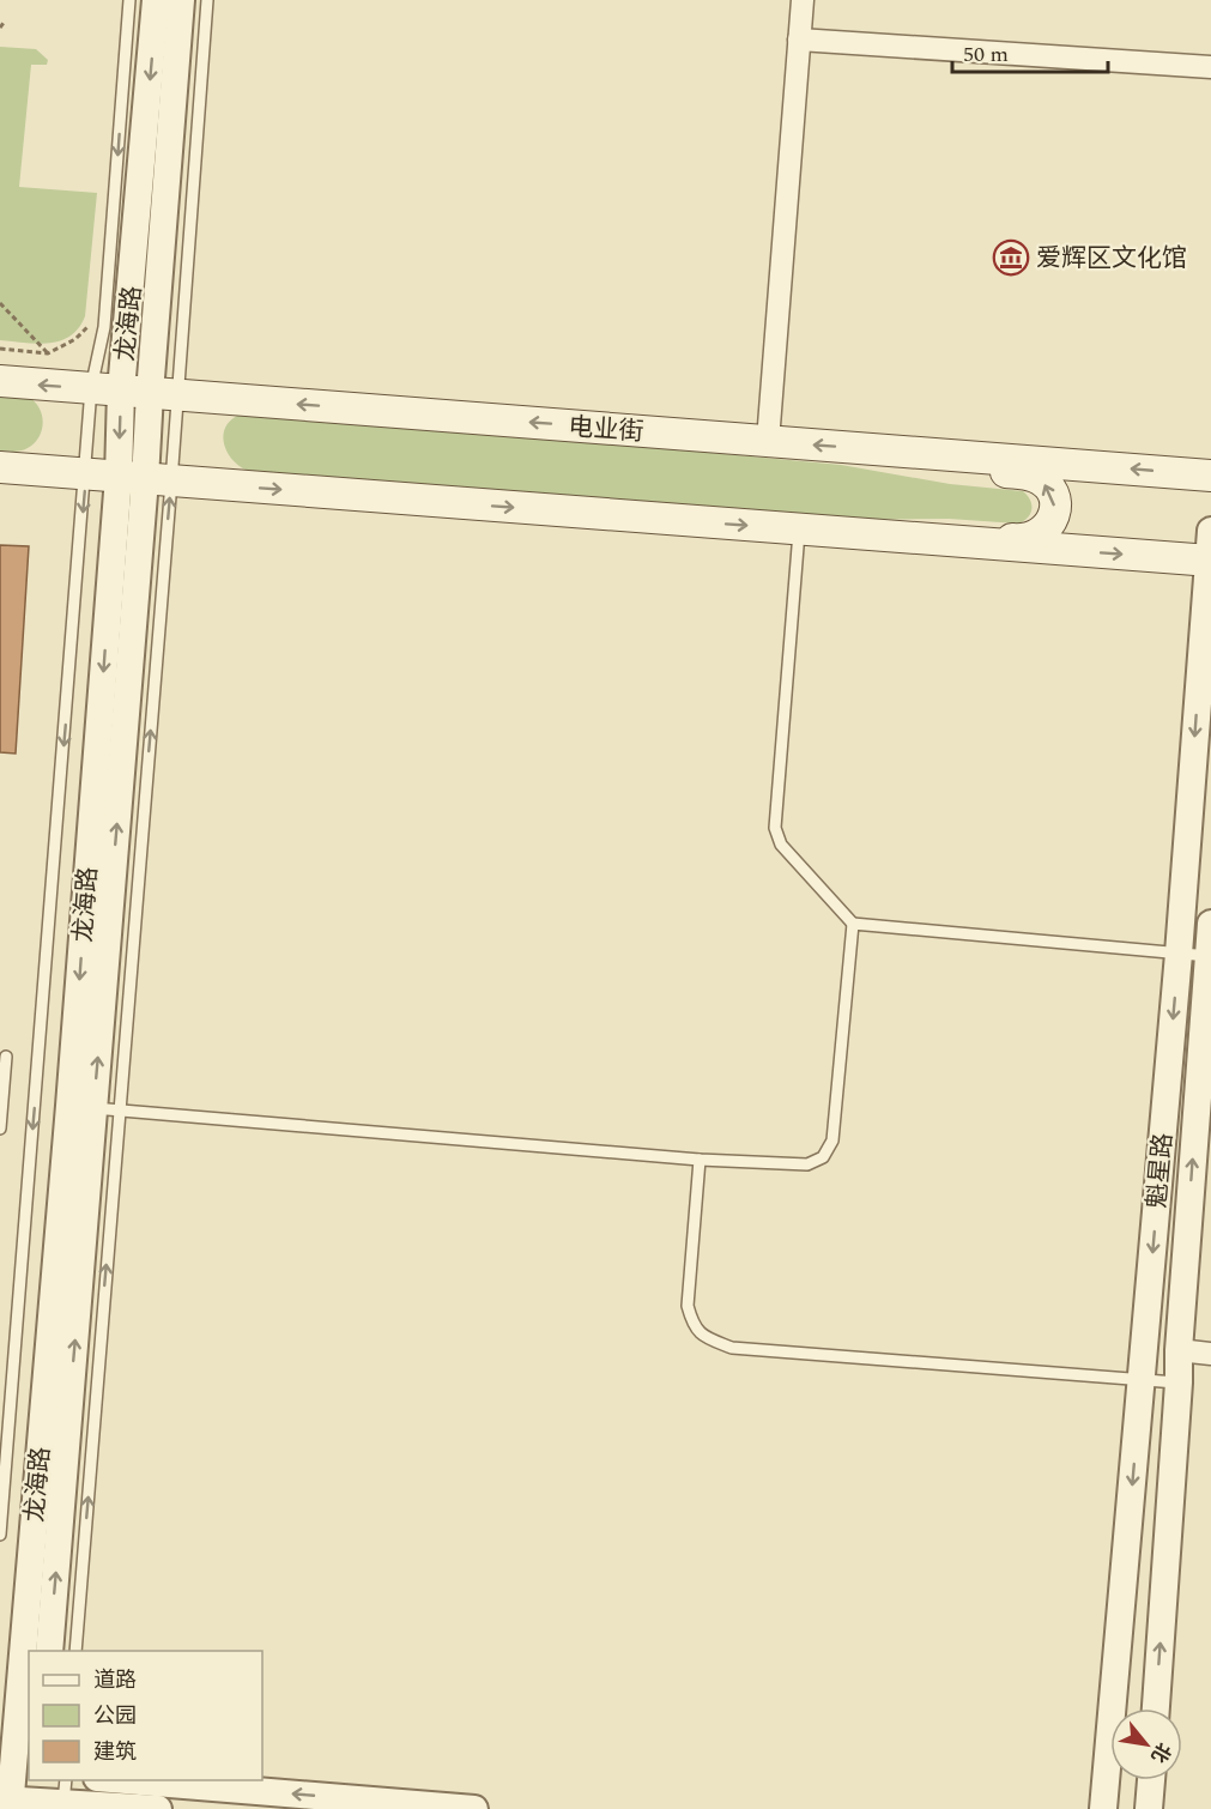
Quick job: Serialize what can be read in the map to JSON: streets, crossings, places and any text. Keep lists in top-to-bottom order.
{
  "streets": {
    "main road": ["电业街"],
    "street": ["龙海路", "魁星路"]
  },
  "crossings": [
    ["龙海路", "电业街"]
  ],
  "places": {
    "museum": ["爱辉区文化馆"]
  },
  "legend": ["道路", "公园", "建筑"],
  "scale_bar": "50 m",
  "north": "bottom right"
}
